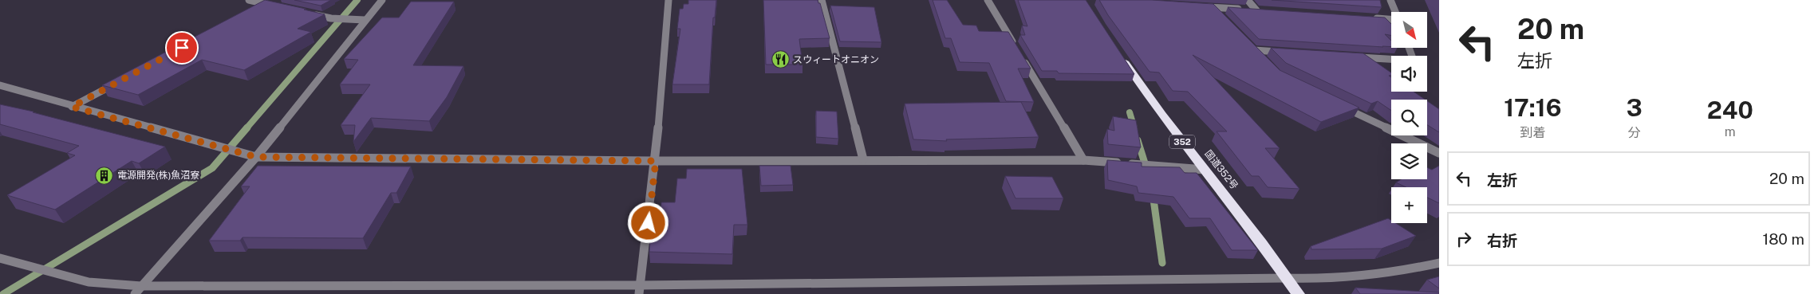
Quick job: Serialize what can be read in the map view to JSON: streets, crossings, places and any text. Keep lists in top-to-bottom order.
{
  "streets": {
    "highway": ["352", "国道352号"]
  },
  "places": {
    "restaurant": ["スウィートオニオン"],
    "building": ["電源開発(株)魚沼寮"]
  },
  "north": "bottom right",
  "page": {
    "turn": ["20 m", "左折"],
    "map_buttons": "+",
    "eta": [
      "17:16",
      "到着",
      "3",
      "分",
      "240",
      "m"
    ],
    "list": [
      {
        "name": "左折",
        "value": "20 m"
      },
      {
        "name": "右折",
        "value": "180 m"
      }
    ]
  }
}
